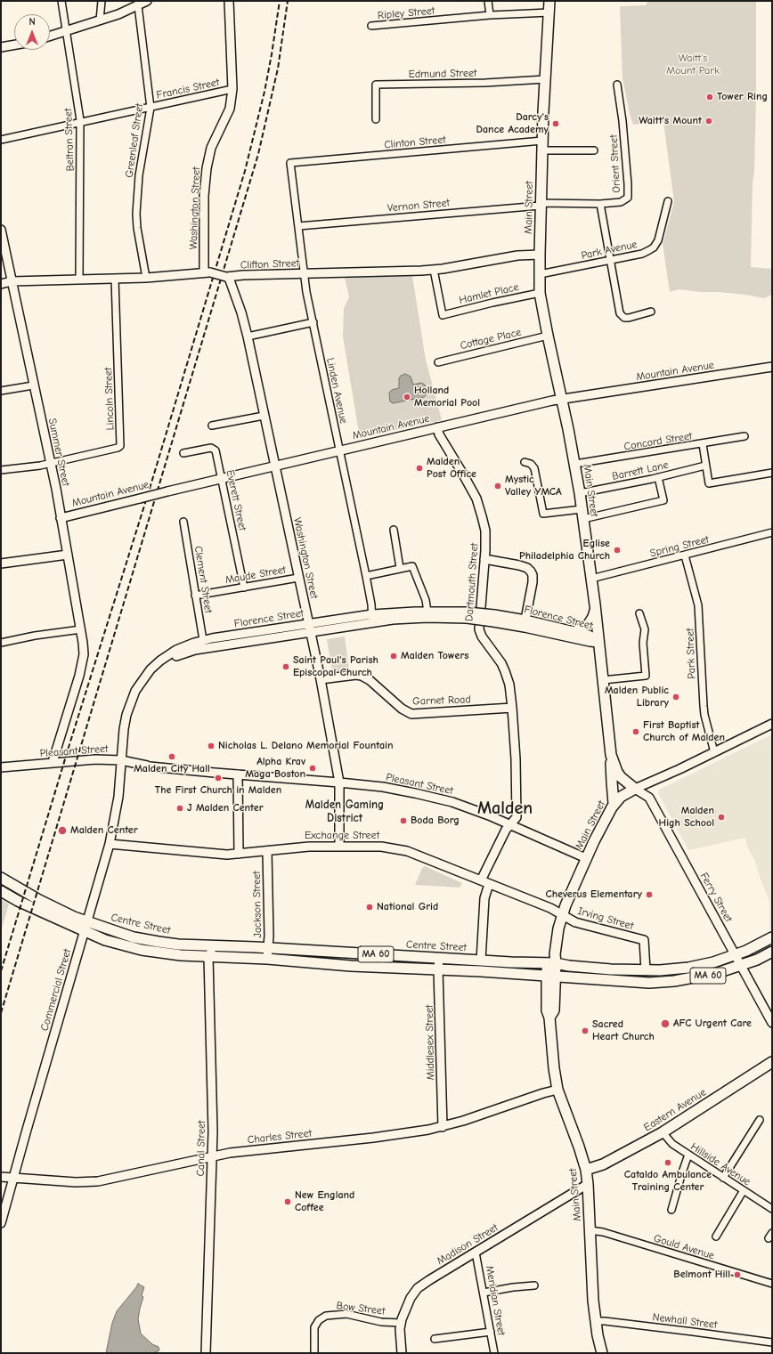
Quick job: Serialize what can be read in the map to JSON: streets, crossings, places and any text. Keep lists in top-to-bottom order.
{
  "streets": {
    "main road": [
      "Main Street",
      "Centre Street",
      "MA 60",
      "Eastern Avenue"
    ],
    "street": [
      "Ripley Street",
      "Edmund Street",
      "Francis Street",
      "Beltran Street",
      "Greenleaf Street",
      "Clinton Street",
      "Orient Street",
      "Vernon Street",
      "Washington Street",
      "Park Avenue",
      "Clifton Street",
      "Hamlet Place",
      "Cottage Place",
      "Mountain Avenue",
      "Linden Avenue",
      "Lincoln Street",
      "Concord Street",
      "Summer Street",
      "Barrett Lane",
      "Everett Street",
      "Spring Street",
      "Maude Street",
      "Clement Street",
      "Dartmouth Street",
      "Florence Street",
      "Park Street",
      "Garnet Road",
      "Pleasant Street",
      "Exchange Street",
      "Ferry Street",
      "Jackson Street",
      "Irving Street",
      "Commercial Street",
      "Middlesex Street",
      "Charles Street",
      "Canal Street",
      "Hillside Avenue",
      "Madison Street",
      "Gould Avenue",
      "Meridian Street",
      "Bow Street",
      "Newhall Street"
    ]
  },
  "crossings": [
    ["Ripley Street", "Main Street"],
    ["Edmund Street", "Main Street"],
    ["Francis Street", "Beltran Street"],
    ["Francis Street", "Greenleaf Street"],
    ["Francis Street", "Washington Street"],
    ["Beltran Street", "Clifton Street"],
    ["Greenleaf Street", "Clifton Street"],
    ["Clinton Street", "Main Street"],
    ["Clinton Street", "Linden Avenue"],
    ["Orient Street", "Vernon Street"],
    ["Orient Street", "Main Street"],
    ["Vernon Street", "Main Street"],
    ["Vernon Street", "Linden Avenue"],
    ["Main Street", "Park Avenue"],
    ["Main Street", "Clifton Street"],
    ["Main Street", "Hamlet Place"],
    ["Main Street", "Cottage Place"],
    ["Main Street", "Mountain Avenue"],
    ["Main Street", "Concord Street"],
    ["Main Street", "Barrett Lane"],
    ["Main Street", "Spring Street"],
    ["Main Street", "Florence Street"],
    ["Main Street", "Pleasant Street"],
    ["Main Street", "Exchange Street"],
    ["Main Street", "Ferry Street"],
    ["Main Street", "Irving Street"],
    ["Main Street", "Centre Street"],
    ["Main Street", "Eastern Avenue"],
    ["Main Street", "Charles Street"],
    ["Main Street", "Madison Street"],
    ["Main Street", "Gould Avenue"],
    ["Main Street", "Newhall Street"],
    ["Washington Street", "Clifton Street"],
    ["Washington Street", "Mountain Avenue"],
    ["Washington Street", "Maude Street"],
    ["Washington Street", "Florence Street"],
    ["Washington Street", "Garnet Road"],
    ["Washington Street", "Pleasant Street"],
    ["Washington Street", "Exchange Street"],
    ["Clifton Street", "Hamlet Place"],
    ["Clifton Street", "Linden Avenue"],
    ["Clifton Street", "Lincoln Street"],
    ["Clifton Street", "Summer Street"],
    ["Mountain Avenue", "Linden Avenue"],
    ["Mountain Avenue", "Summer Street"],
    ["Mountain Avenue", "Everett Street"],
    ["Mountain Avenue", "Dartmouth Street"],
    ["Linden Avenue", "Florence Street"],
    ["Lincoln Street", "Summer Street"],
    ["Summer Street", "Pleasant Street"],
    ["Everett Street", "Maude Street"],
    ["Spring Street", "Park Street"],
    ["Maude Street", "Clement Street"],
    ["Clement Street", "Florence Street"],
    ["Dartmouth Street", "Garnet Road"],
    ["Dartmouth Street", "Pleasant Street"],
    ["Florence Street", "Pleasant Street"],
    ["Florence Street", "Commercial Street"],
    ["Pleasant Street", "Commercial Street"],
    ["Exchange Street", "Jackson Street"],
    ["Exchange Street", "Irving Street"],
    ["Exchange Street", "Commercial Street"],
    ["Ferry Street", "Centre Street"],
    ["Jackson Street", "Centre Street"],
    ["Irving Street", "Centre Street"],
    ["Centre Street", "Commercial Street"],
    ["Centre Street", "Middlesex Street"],
    ["Centre Street", "Canal Street"],
    ["Commercial Street", "Charles Street"],
    ["Middlesex Street", "Charles Street"],
    ["Eastern Avenue", "Hillside Avenue"],
    ["Charles Street", "Canal Street"],
    ["Madison Street", "Meridian Street"],
    ["Madison Street", "Bow Street"]
  ],
  "districts": ["Malden Gaming District", "Malden"],
  "parks": ["Waitt's Mount Park"],
  "places": [
    "Tower Ring",
    "Waitt's Mount",
    "Darcy's Dance Academy",
    "Holland Memorial Pool",
    "Malden Post Office",
    "Mystic Valley YMCA",
    "Eglise Philadelphia Church",
    "Malden Towers",
    "Saint Paul's Parish Episcopal Church",
    "Malden Public Library",
    "First Baptist Church of Malden",
    "Nicholas L. Delano Memorial Fountain",
    "Malden City Hall",
    "Alpha Krav Maga Boston",
    "The First Church in Malden",
    "J Malden Center",
    "Malden High School",
    "Boda Borg",
    "Malden Center",
    "Cheverus Elementary",
    "National Grid",
    "AFC Urgent Care",
    "Sacred Heart Church",
    "Cataldo Ambulance Training Center",
    "New England Coffee",
    "Belmont Hill"
  ],
  "north": "top"
}
